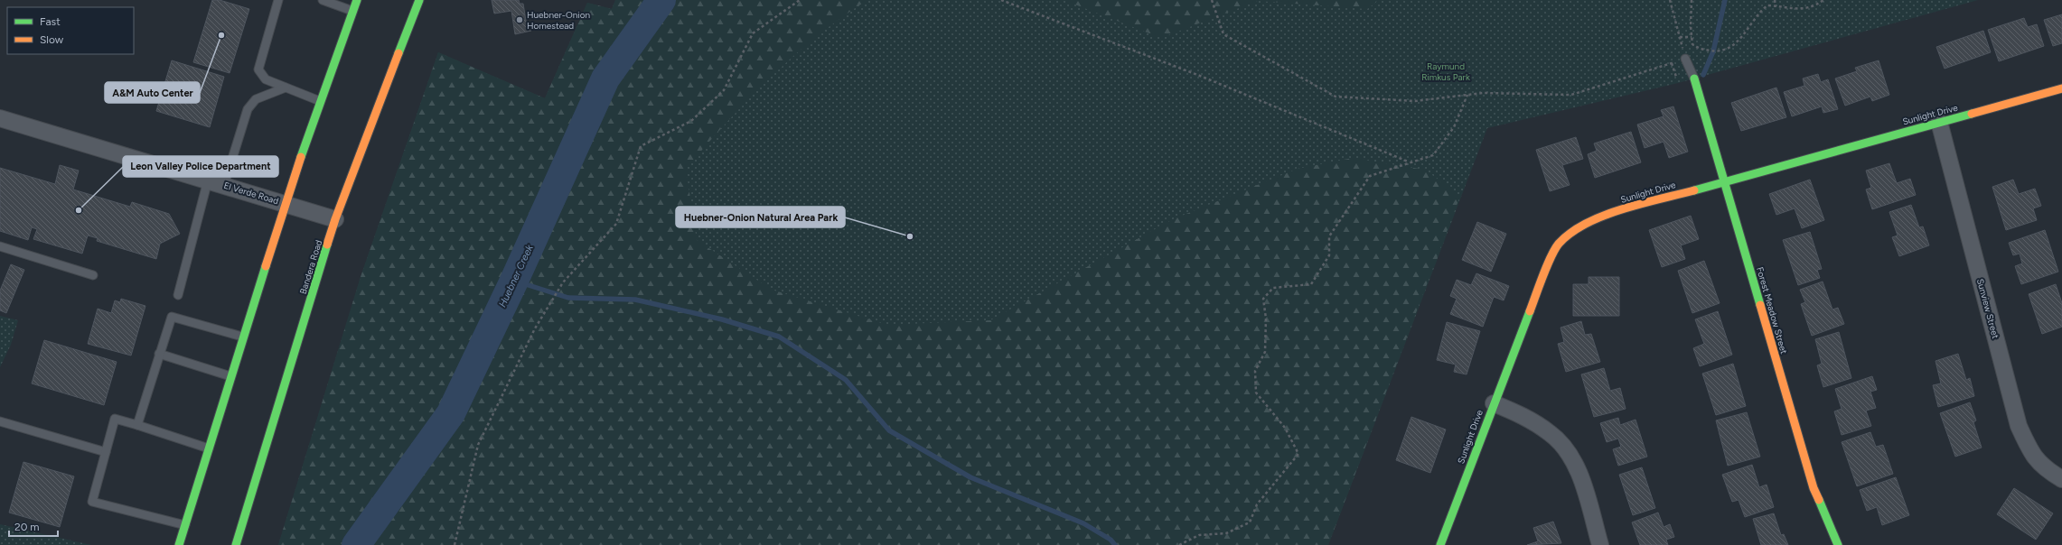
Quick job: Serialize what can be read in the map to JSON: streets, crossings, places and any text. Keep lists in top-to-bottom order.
{
  "streets": {
    "street": [
      "Sunlight Drive",
      "El Verde Road",
      "Bandera Road",
      "Sunview Street",
      "Forest Meadow Street"
    ]
  },
  "crossings": [
    ["Sunlight Drive", "Sunview Street"],
    ["Sunlight Drive", "Forest Meadow Street"],
    ["El Verde Road", "Bandera Road"]
  ],
  "water": ["Huebner Creek"],
  "parks": ["Raymund Rimkus Park"],
  "places": [
    "Huebner-Onion Homestead",
    "A&M Auto Center",
    "Leon Valley Police Department",
    "Huebner-Onion Natural Area Park"
  ],
  "legend": ["Fast", "Slow"],
  "scale_bar": "20 m"
}
